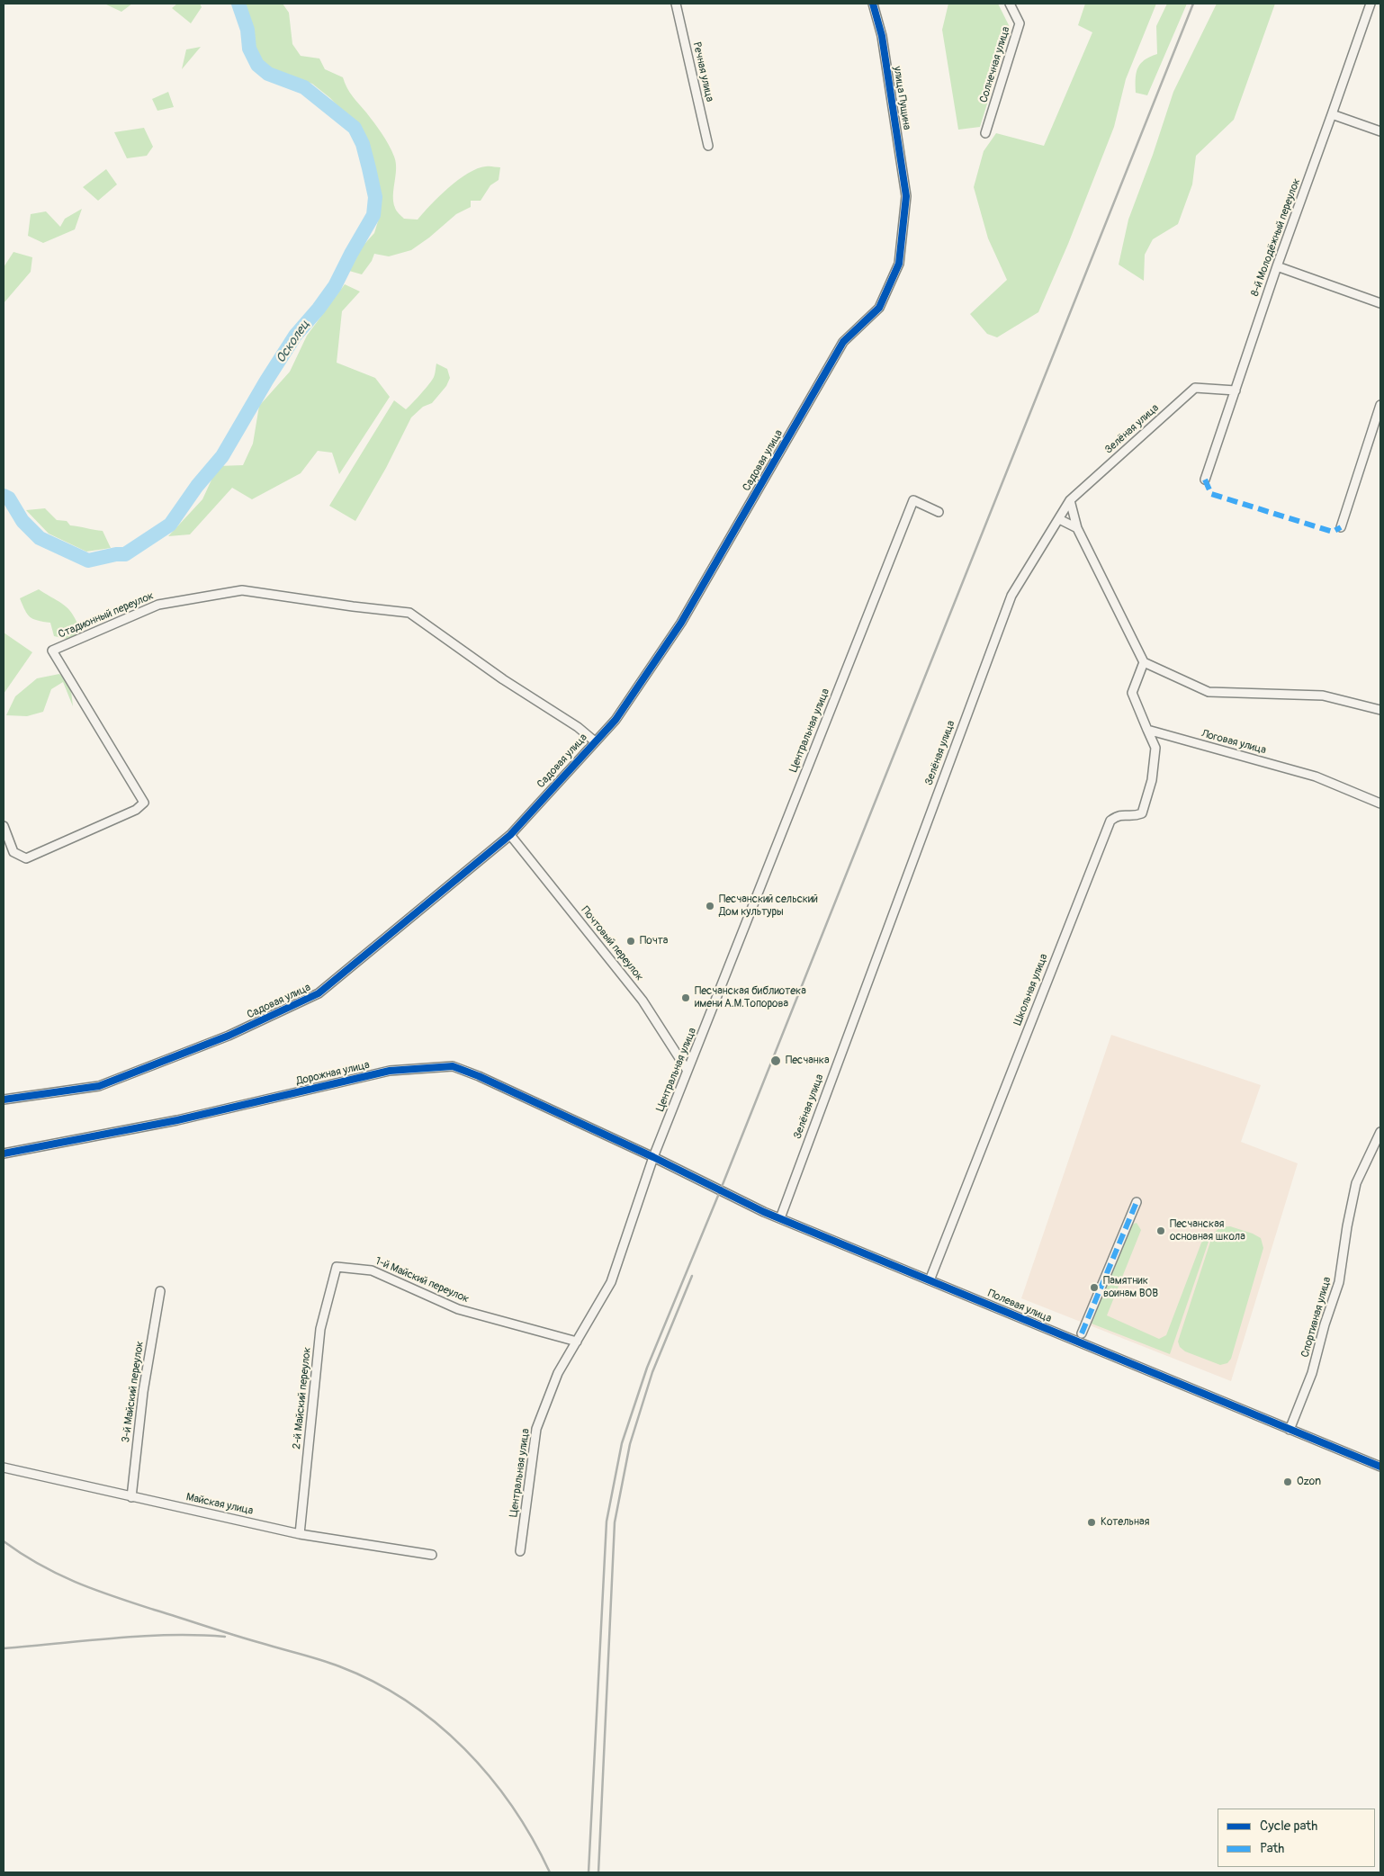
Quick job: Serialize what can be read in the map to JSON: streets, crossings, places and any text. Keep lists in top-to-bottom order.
{
  "streets": {
    "street": [
      "Солнечная улица",
      "Речная улица",
      "улица Пущина",
      "8-й Молодёжный переулок",
      "Зелёная улица",
      "Садовая улица",
      "Стадионный переулок",
      "Центральная улица",
      "Логовая улица",
      "Почтовый переулок",
      "Школьная улица",
      "Дорожная улица",
      "1-й Майский переулок",
      "Полевая улица",
      "Спортивная улица",
      "3-й Майский переулок",
      "2-й Майский переулок",
      "Майская улица"
    ]
  },
  "crossings": [
    ["улица Пущина", "Садовая улица"],
    ["8-й Молодёжный переулок", "Зелёная улица"],
    ["Зелёная улица", "Полевая улица"],
    ["Садовая улица", "Стадионный переулок"],
    ["Садовая улица", "Почтовый переулок"],
    ["Центральная улица", "Почтовый переулок"],
    ["Центральная улица", "Дорожная улица"],
    ["Центральная улица", "1-й Майский переулок"],
    ["Центральная улица", "Полевая улица"],
    ["Логовая улица", "Школьная улица"],
    ["Школьная улица", "Полевая улица"],
    ["Дорожная улица", "Полевая улица"],
    ["1-й Майский переулок", "2-й Майский переулок"],
    ["Полевая улица", "Спортивная улица"],
    ["3-й Майский переулок", "Майская улица"],
    ["2-й Майский переулок", "Майская улица"]
  ],
  "water": ["Осколец"],
  "places": [
    "Песчанский сельский Дом культуры",
    "Почта",
    "Песчанская библиотека имени А.М.Топорова",
    "Песчанка",
    "Песчанская основная школа",
    "Памятник воинам ВОВ",
    "Ozon",
    "Котельная"
  ],
  "legend": ["Cycle path", "Path"]
}
